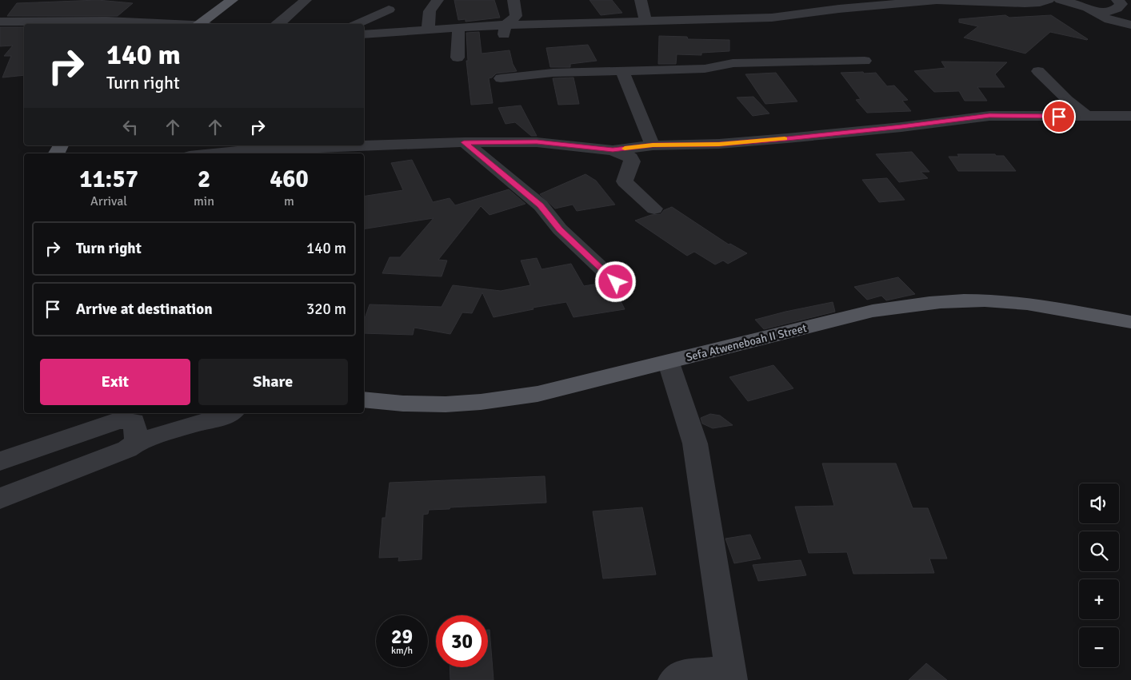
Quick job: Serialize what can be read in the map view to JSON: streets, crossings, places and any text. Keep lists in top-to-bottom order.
{
  "streets": {
    "main road": ["Sefa Atweneboah II Street"]
  },
  "page": {
    "turn": ["140 m", "Turn right"],
    "eta": [
      "11:57",
      "Arrival",
      "2",
      "min",
      "460",
      "m"
    ],
    "list": [
      {
        "name": "Turn right",
        "value": "140 m"
      },
      {
        "name": "Arrive at destination",
        "value": "320 m"
      }
    ],
    "buttons": ["Exit", "Share"],
    "map_buttons": ["+", "−"],
    "speed": "29 km/h",
    "limit": "30"
  }
}
